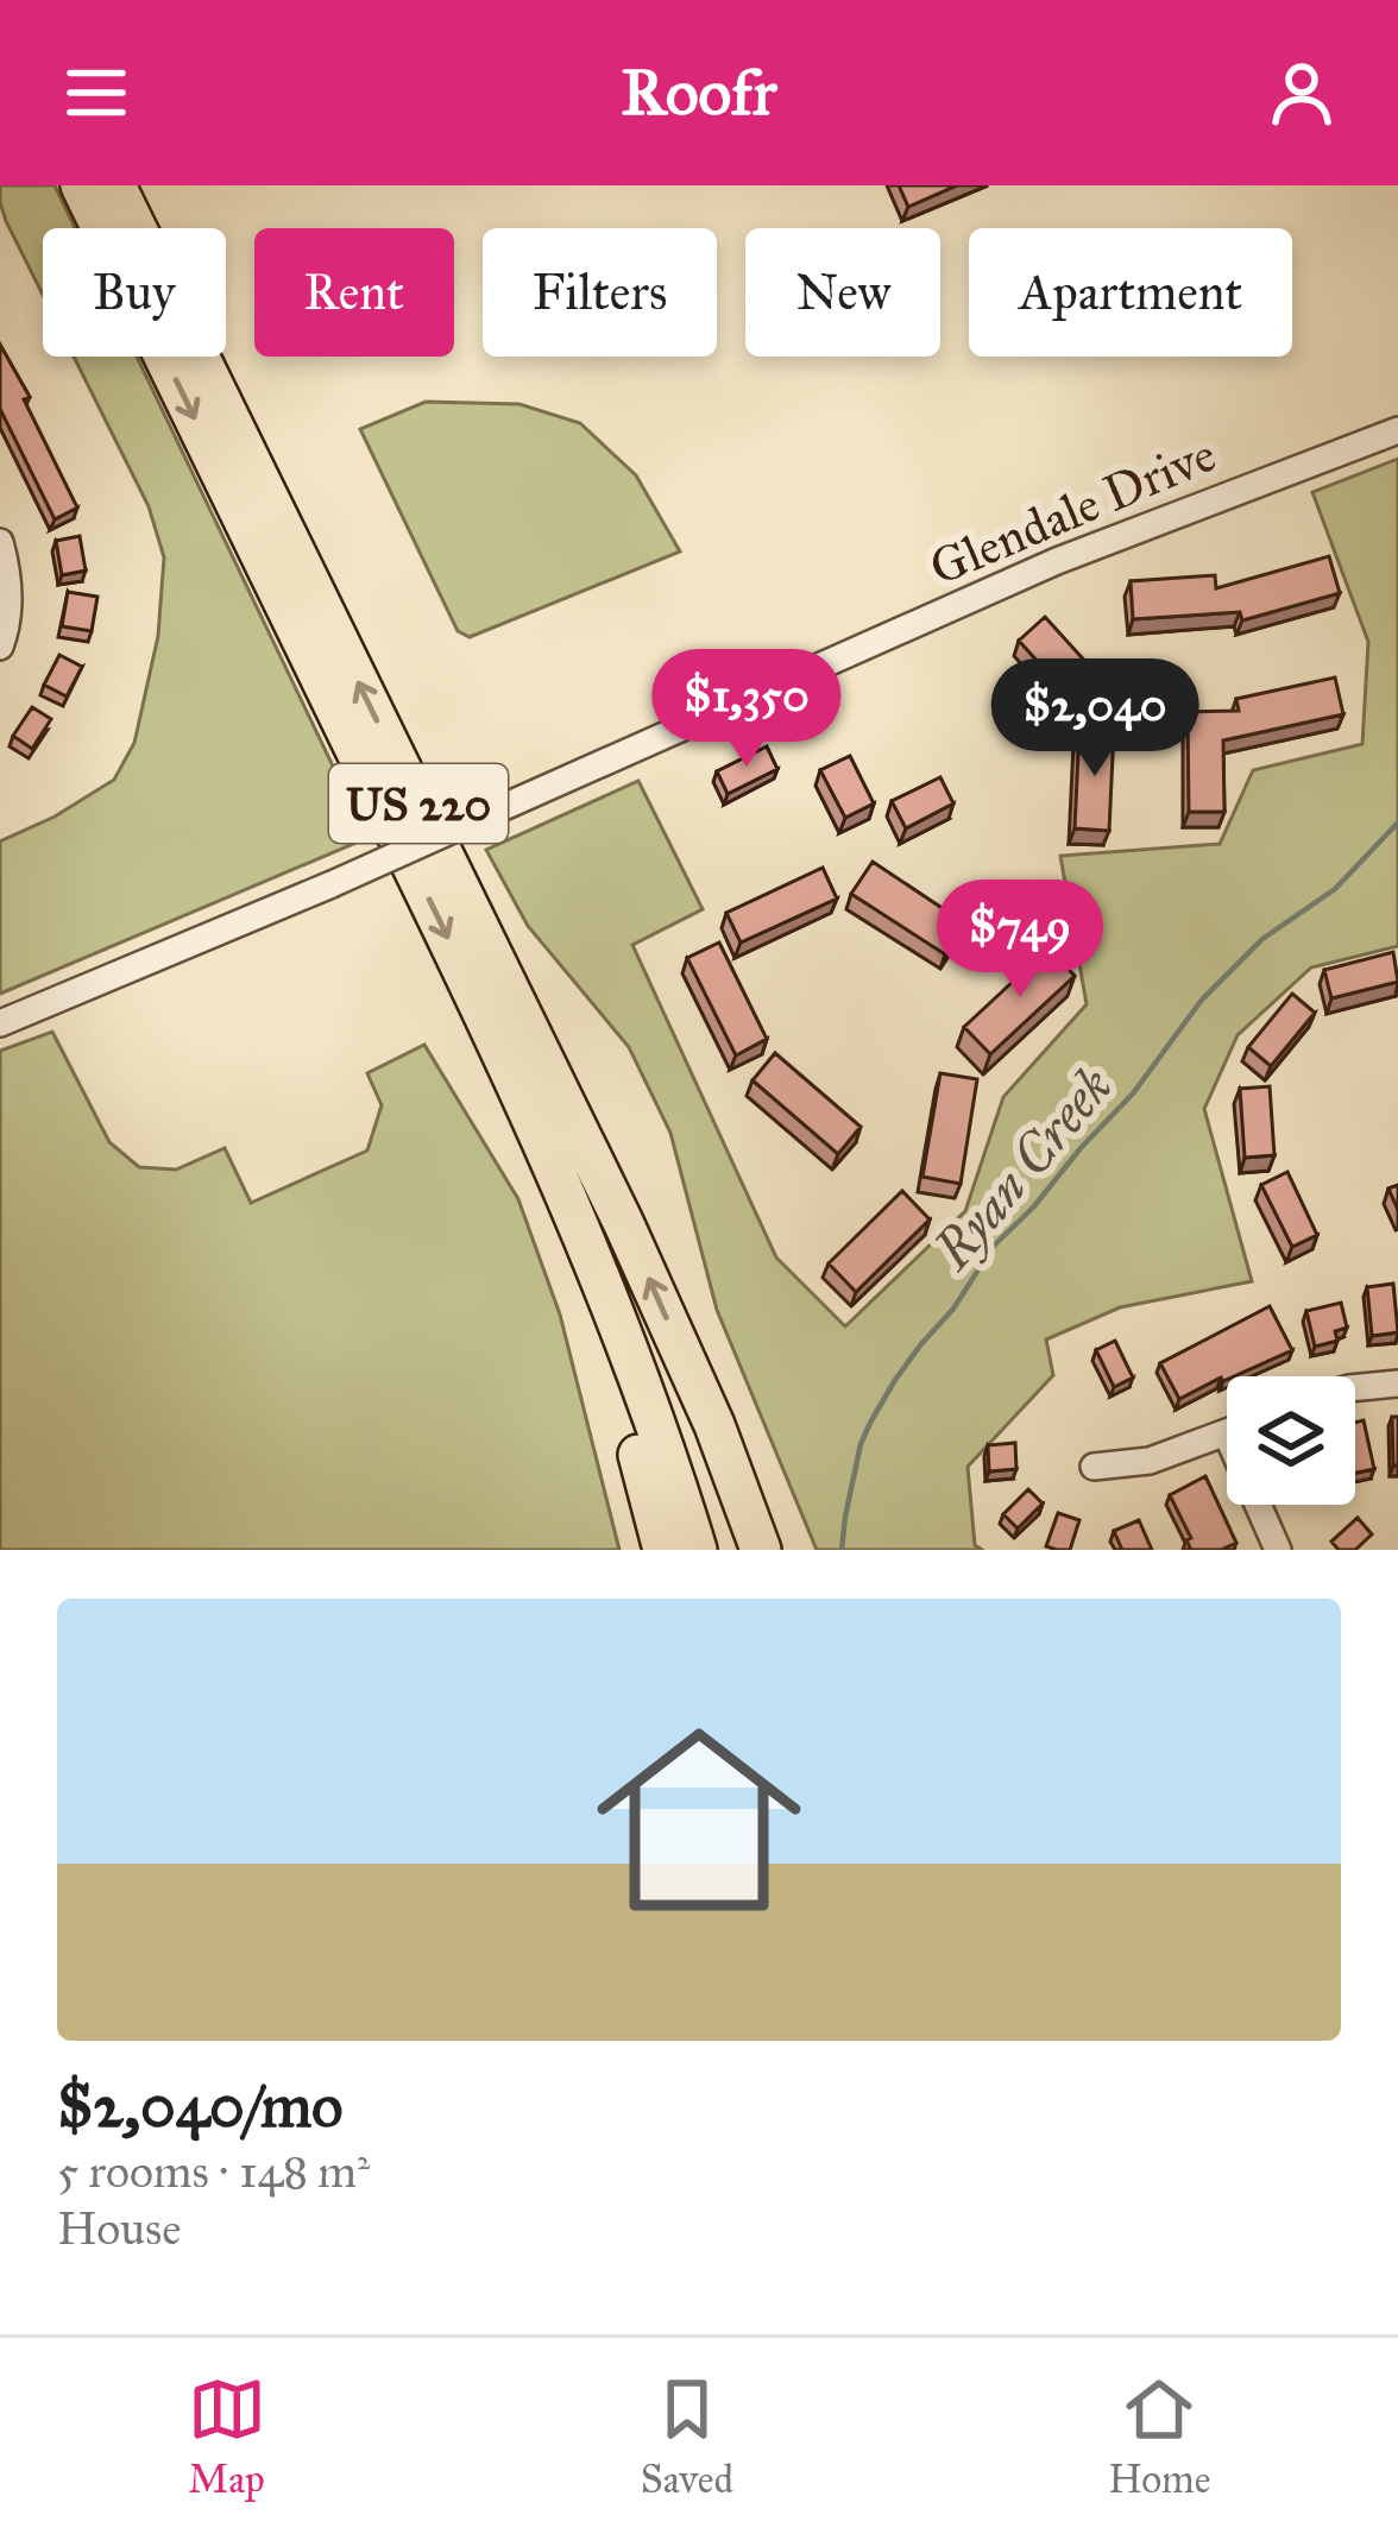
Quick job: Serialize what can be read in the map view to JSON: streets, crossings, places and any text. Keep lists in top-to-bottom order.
{
  "streets": {
    "highway": ["US 220"],
    "street": ["Glendale Drive"]
  },
  "water": ["Ryan Creek"],
  "page": {
    "header": "Roofr",
    "chip": [
      "Buy",
      "Rent",
      "Filters",
      "New",
      "Apartment"
    ],
    "price": ["$1,350", "$2,040", "$749"],
    "list": [
      {
        "name": "$2,040/mo",
        "note": "5 rooms · 148 m² · House"
      }
    ],
    "tabs": ["Map", "Saved", "Home"]
  }
}
